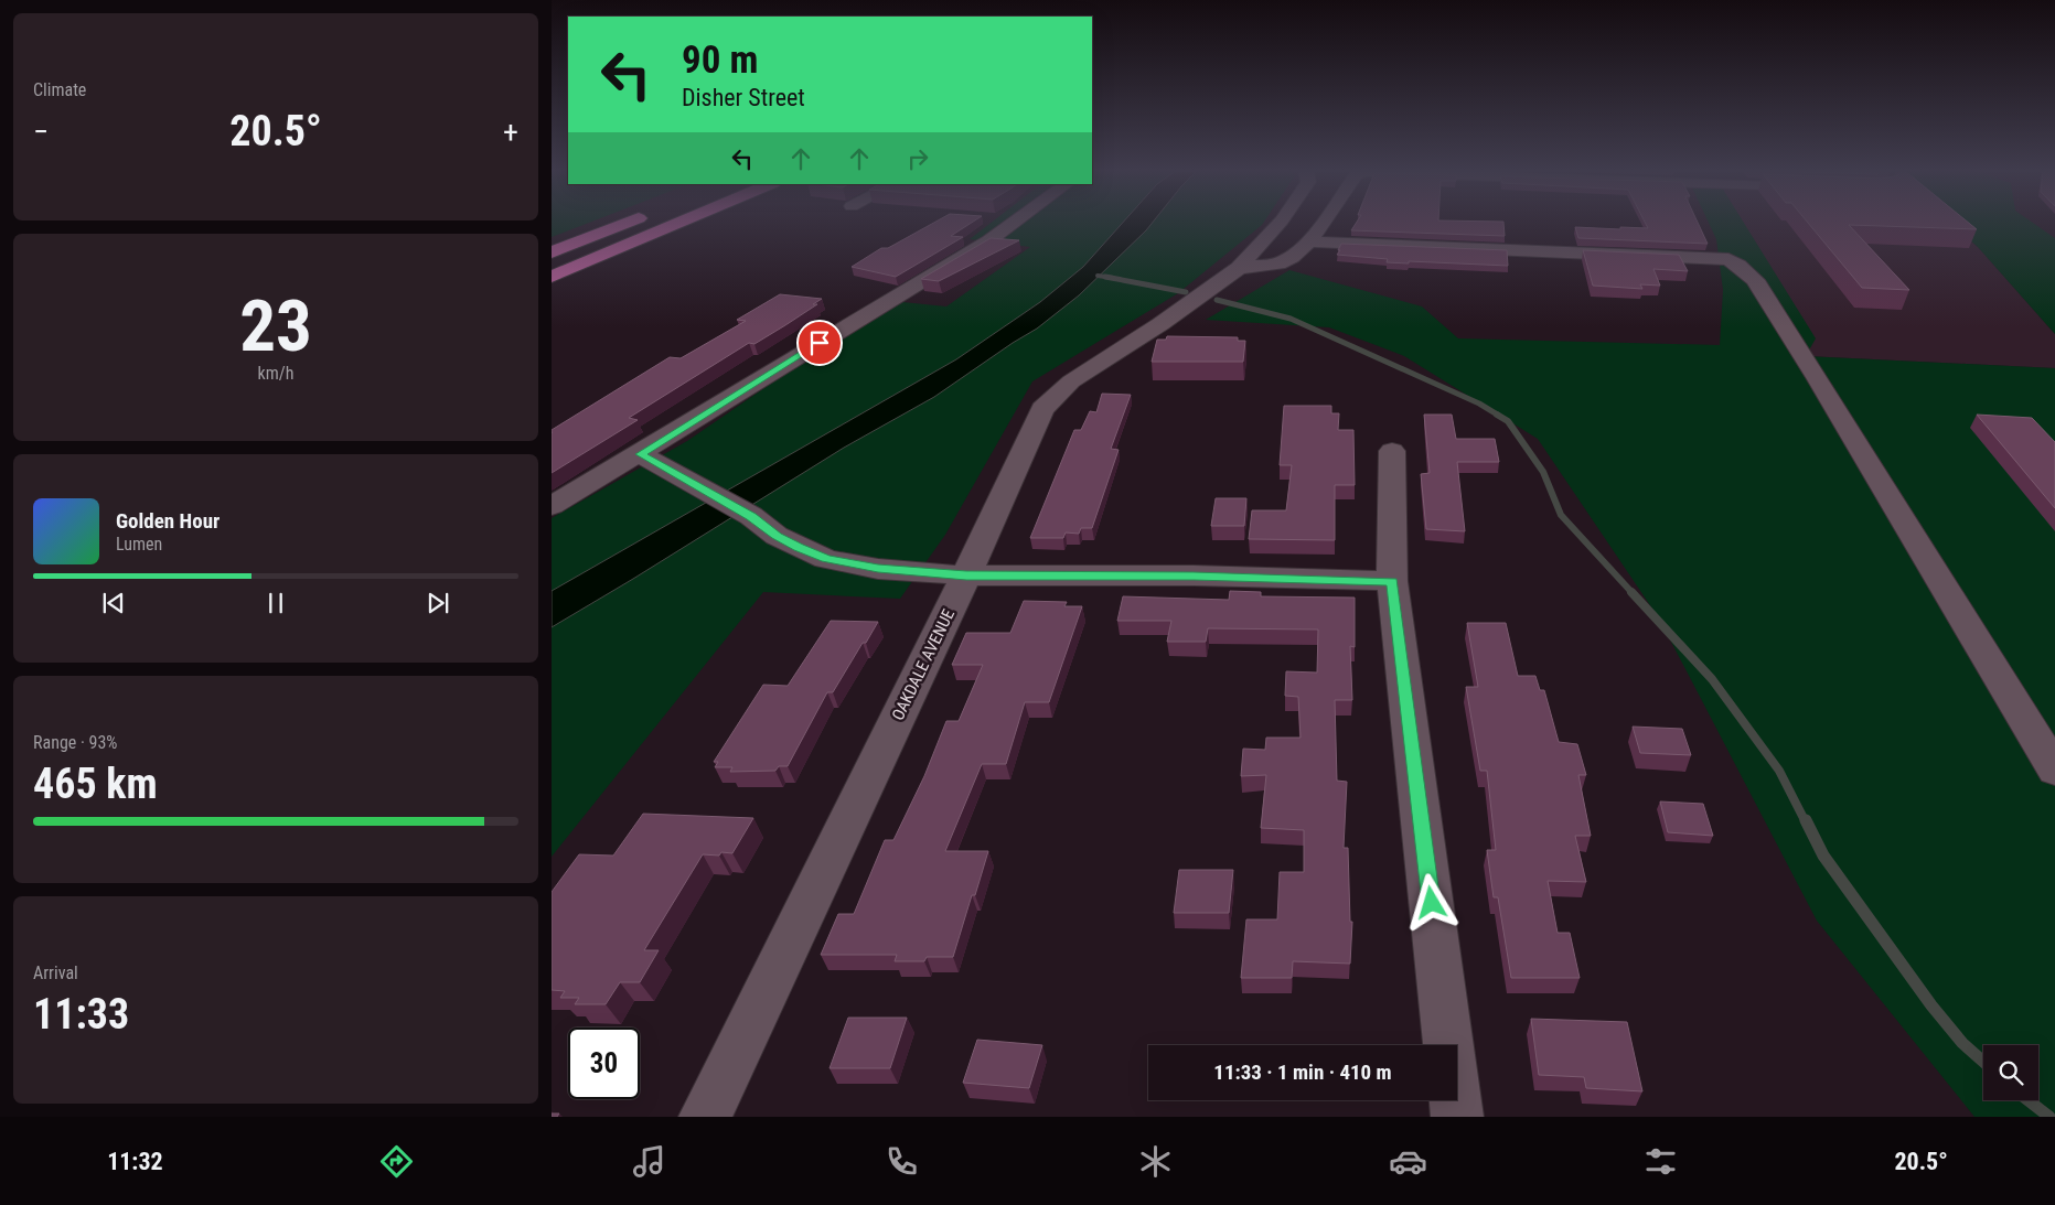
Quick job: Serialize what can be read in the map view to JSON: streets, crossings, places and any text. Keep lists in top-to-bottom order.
{
  "streets": {
    "street": ["OAKDALE AVENUE"]
  },
  "page": {
    "tile": [
      "Climate",
      ["23", "km/h"],
      ["Range · 93%", "465 km"],
      ["Arrival", "11:33"]
    ],
    "turn": ["90 m", "Disher Street"],
    "heat": ["−", "20.5°", "+"],
    "song": ["Golden Hour", "Lumen"],
    "limit": "30",
    "trip": "11:33 · 1 min · 410 m",
    "tabs": ["11:32", "20.5°"]
  }
}
